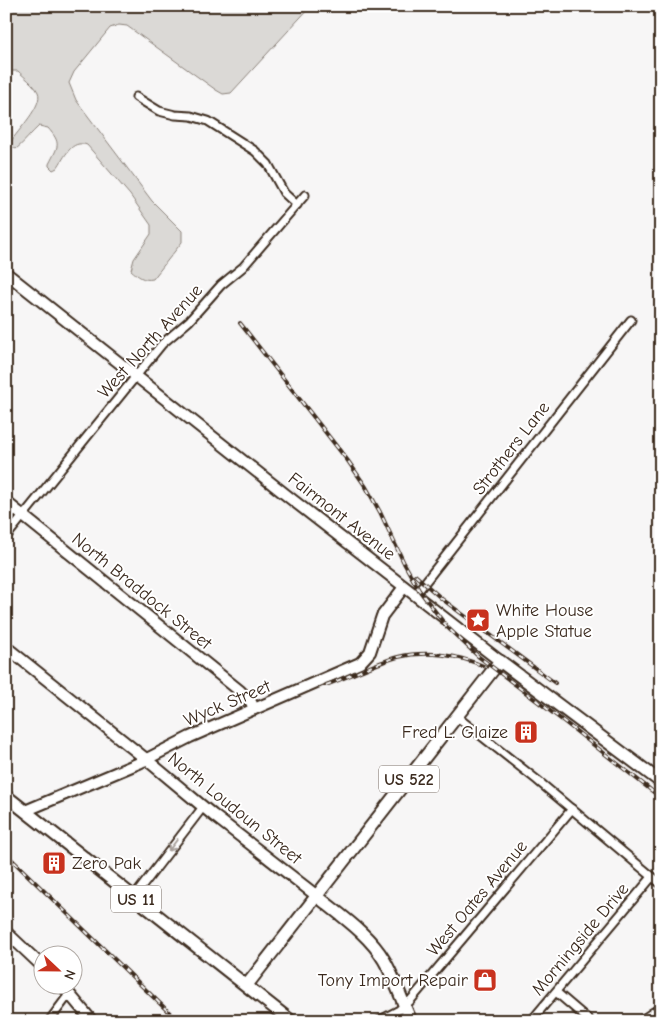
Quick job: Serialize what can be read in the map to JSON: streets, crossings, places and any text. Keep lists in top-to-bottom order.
{
  "streets": {
    "main road": [
      "Fairmont Avenue",
      "US 522",
      "North Loudoun Street",
      "US 11"
    ],
    "street": [
      "West North Avenue",
      "Strothers Lane",
      "North Braddock Street",
      "Wyck Street",
      "West Oates Avenue",
      "Morningside Drive"
    ]
  },
  "crossings": [
    ["West North Avenue", "Fairmont Avenue"],
    ["West North Avenue", "North Braddock Street"],
    ["Strothers Lane", "Fairmont Avenue"],
    ["Fairmont Avenue", "Wyck Street"],
    ["Fairmont Avenue", "US 522"],
    ["North Braddock Street", "Wyck Street"],
    ["Wyck Street", "North Loudoun Street"],
    ["Wyck Street", "US 11"],
    ["US 522", "North Loudoun Street"],
    ["North Loudoun Street", "West Oates Avenue"]
  ],
  "places": {
    "place": ["White House Apple Statue"],
    "building": ["Fred L. Glaize", "Zero Pak"],
    "shop": ["Tony Import Repair"]
  },
  "north": "right"
}
